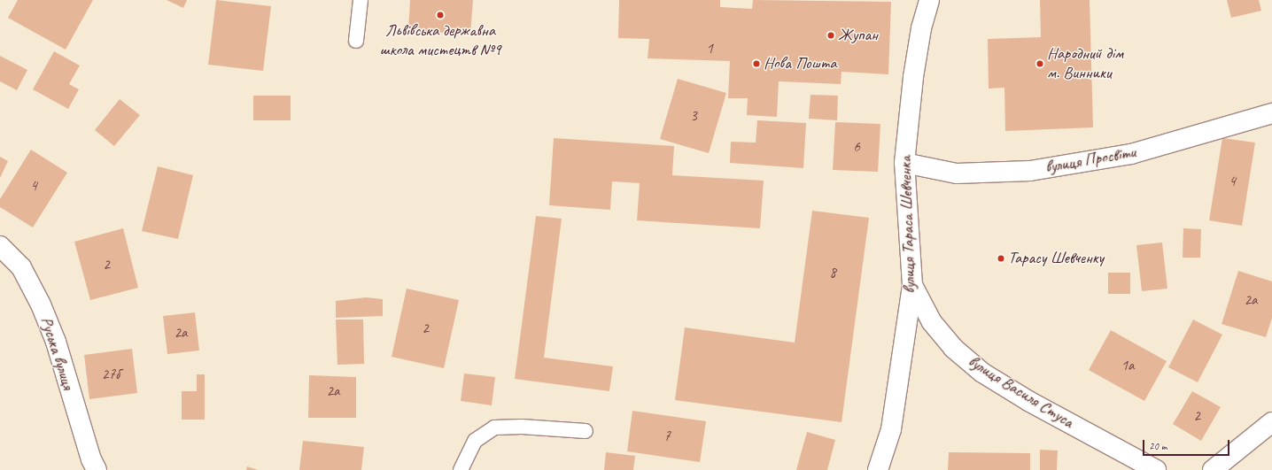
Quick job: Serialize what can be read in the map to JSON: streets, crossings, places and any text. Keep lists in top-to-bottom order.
{
  "streets": {
    "street": [
      "вулиця Просвіти",
      "вулиця Тараса Шевченка",
      "Руська вулиця",
      "вулиця Василя Стуса"
    ]
  },
  "crossings": [
    ["вулиця Просвіти", "вулиця Тараса Шевченка"],
    ["вулиця Тараса Шевченка", "вулиця Василя Стуса"]
  ],
  "places": [
    "Львівська державна школа мистецтв №9",
    "Жупан",
    "Нова Пошта",
    "Народний дім м. Винники",
    "Тарасу Шевченку"
  ],
  "house_numbers": [
    "1",
    "3",
    "6",
    "4",
    "4",
    "2",
    "8",
    "2а",
    "2",
    "2а",
    "1а",
    "27б",
    "2а",
    "2",
    "7"
  ],
  "scale_bar": "20 m"
}
